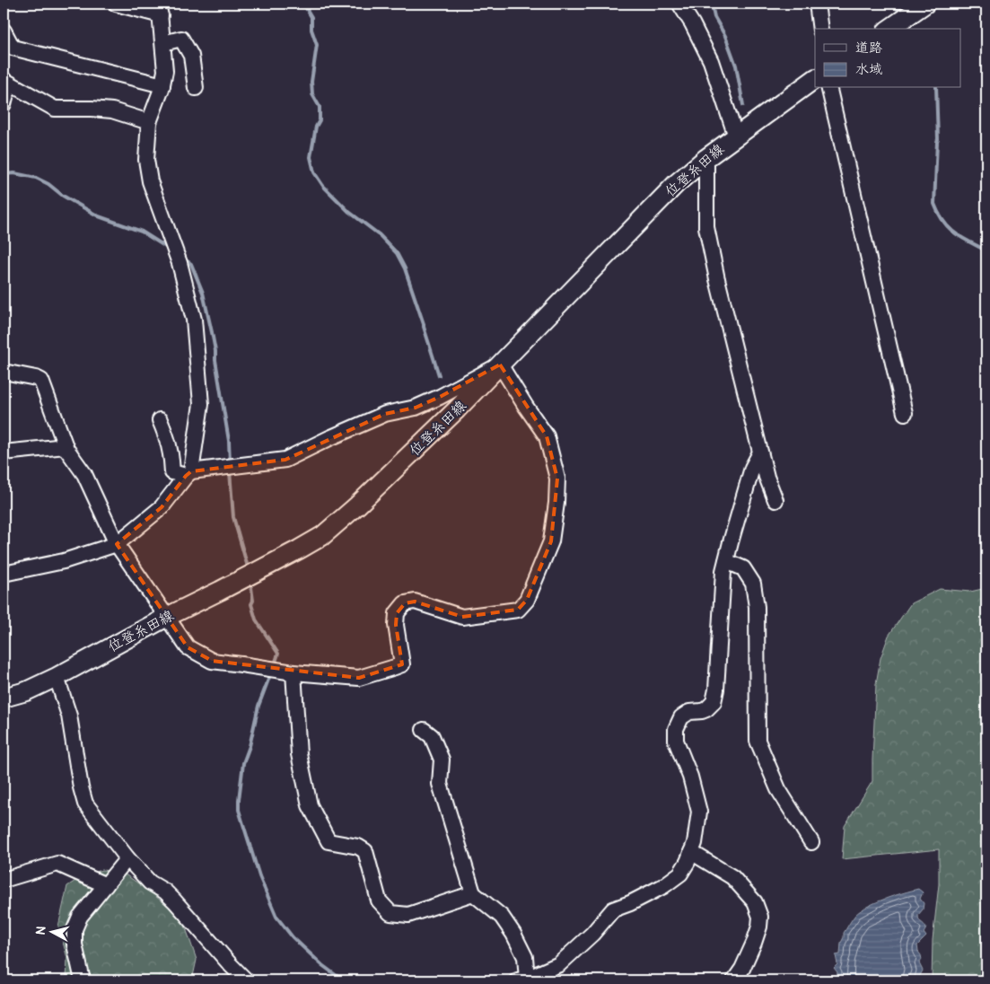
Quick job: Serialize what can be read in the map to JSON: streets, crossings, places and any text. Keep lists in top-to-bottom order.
{
  "streets": {
    "main road": ["位登糸田線"]
  },
  "legend": ["道路", "水域"],
  "north": "left"
}
